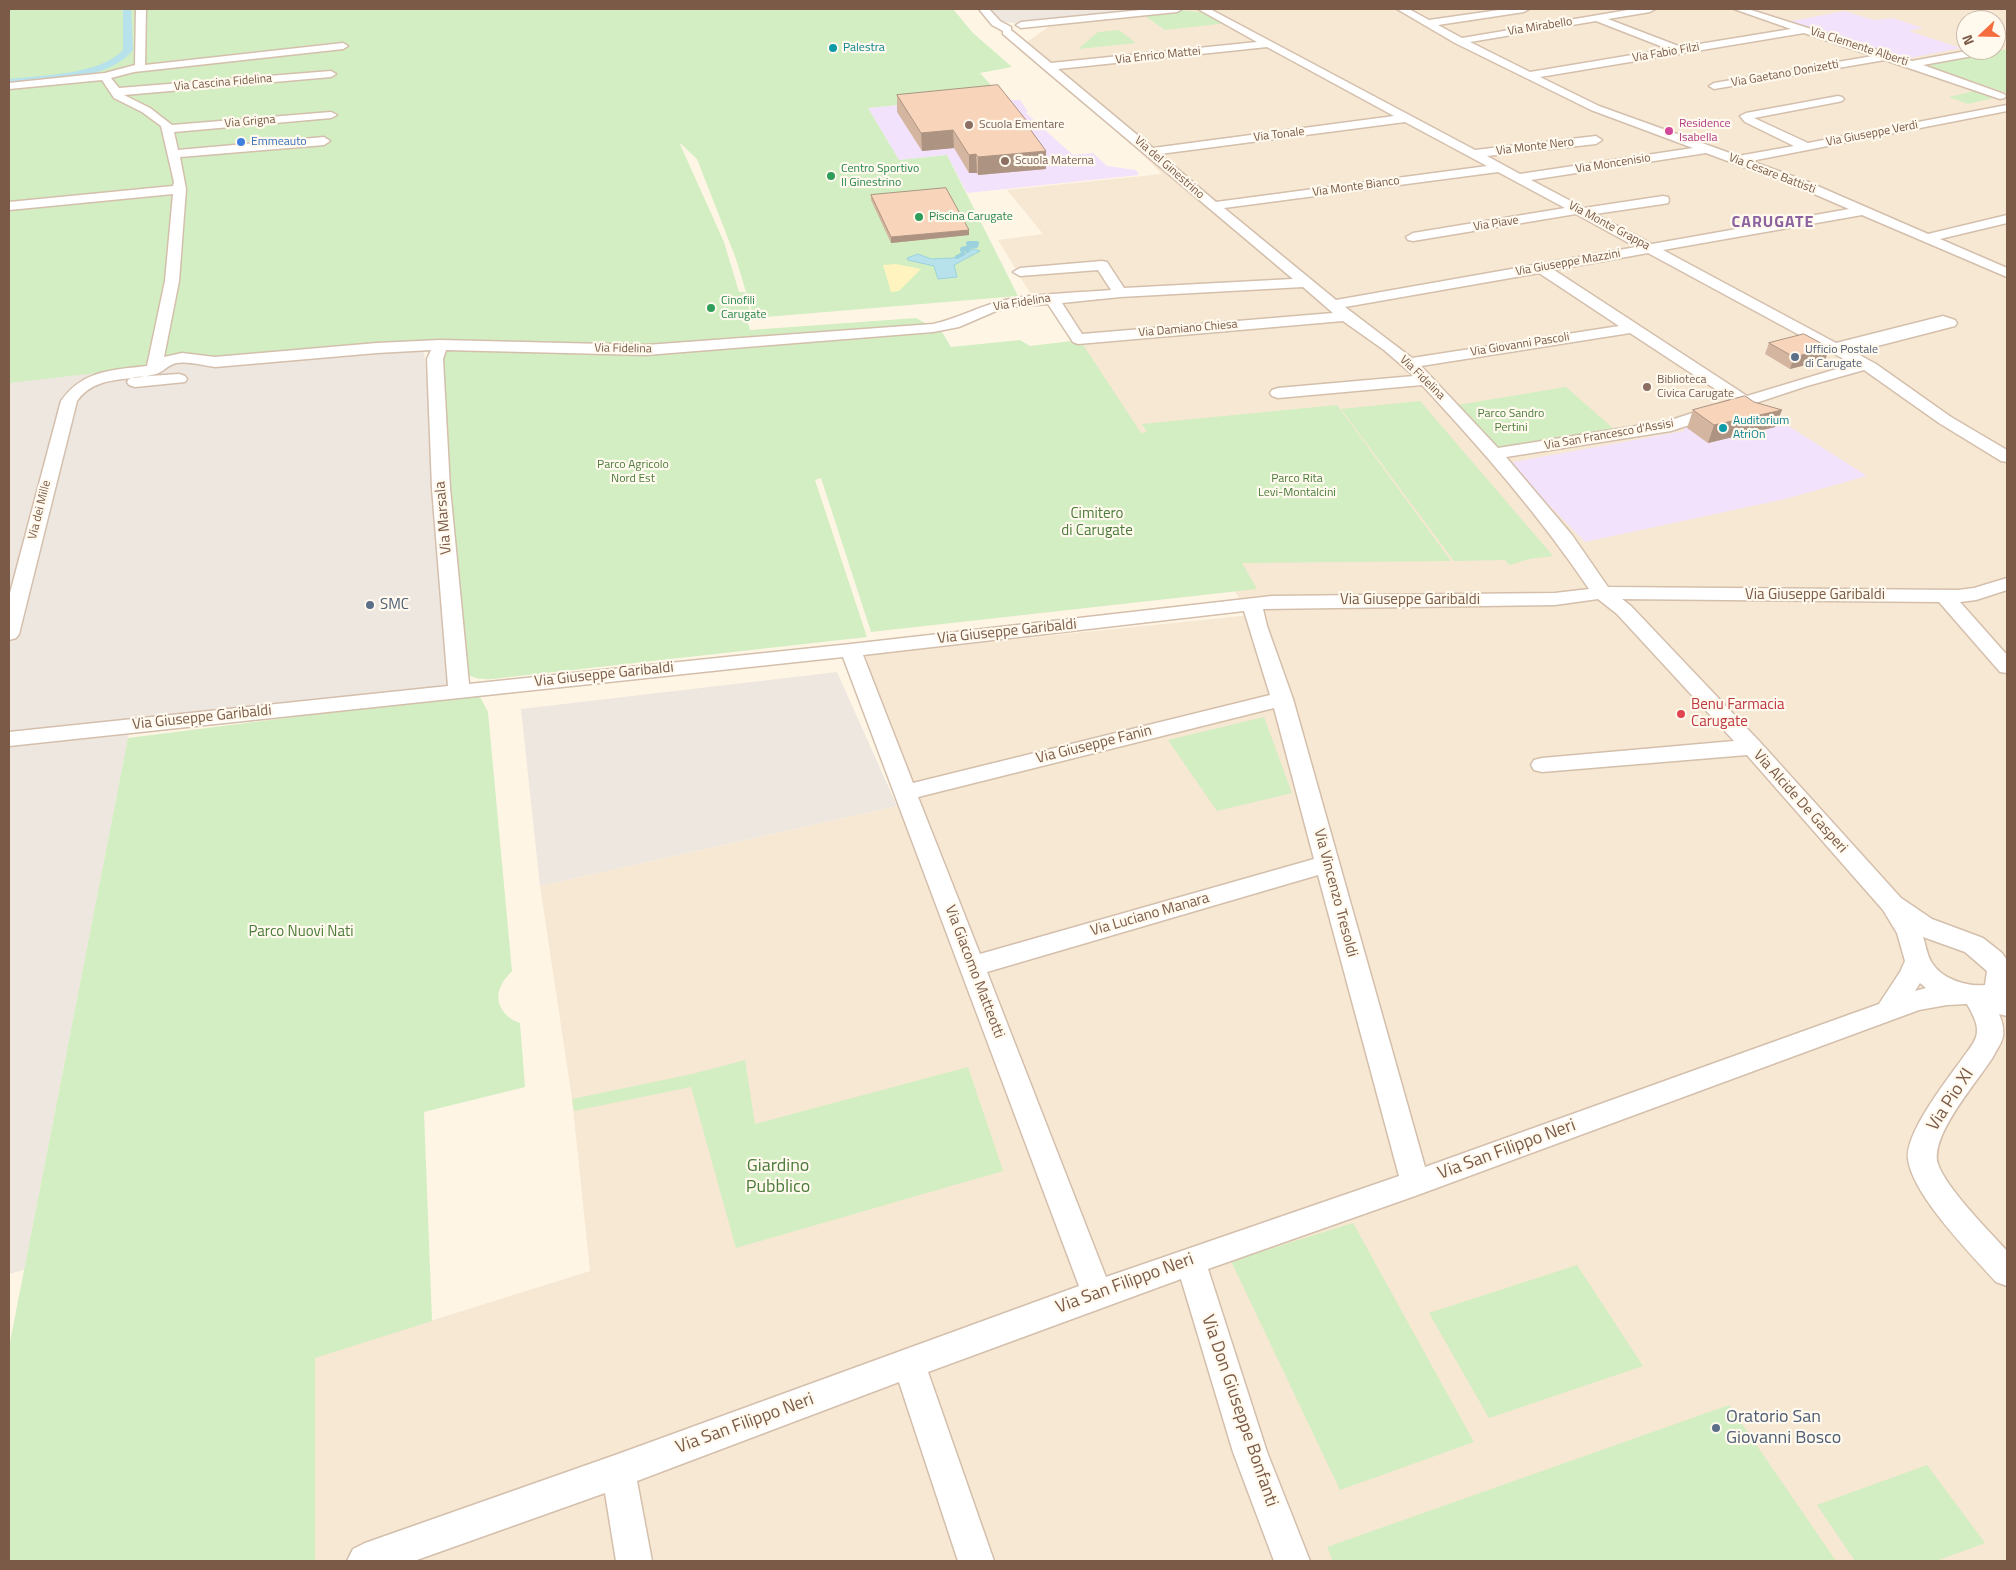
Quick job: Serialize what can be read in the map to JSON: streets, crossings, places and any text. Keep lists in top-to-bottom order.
{
  "streets": {
    "street": [
      "Via Mirabello",
      "Via Clemente Alberti",
      "Via Fabio Filzi",
      "Via Enrico Mattei",
      "Via Gaetano Donizetti",
      "Via Cascina Fidelina",
      "Via Grigna",
      "Via Giuseppe Verdi",
      "Via Tonale",
      "Via Monte Nero",
      "Via Moncenisio",
      "Via del Ginestrino",
      "Via Cesare Battisti",
      "Via Monte Bianco",
      "Via Piave",
      "Via Monte Grappa",
      "Via Giuseppe Mazzini",
      "Via Fidelina",
      "Via Damiano Chiesa",
      "Via Giovanni Pascoli",
      "Via San Francesco d'Assisi",
      "Via dei Mille",
      "Via Marsala",
      "Via Giuseppe Garibaldi",
      "Via Giuseppe Fanin",
      "Via Alcide De Gasperi",
      "Via Vincenzo Tresoldi",
      "Via Luciano Manara",
      "Via Giacomo Matteotti",
      "Via Pio XI",
      "Via San Filippo Neri",
      "Via Don Giuseppe Bonfanti"
    ]
  },
  "crossings": [
    ["Via Mirabello", "Via Cesare Battisti"],
    ["Via Clemente Alberti", "Via Fabio Filzi"],
    ["Via Clemente Alberti", "Via Gaetano Donizetti"],
    ["Via Fabio Filzi", "Via Cesare Battisti"],
    ["Via Enrico Mattei", "Via del Ginestrino"],
    ["Via Enrico Mattei", "Via Monte Grappa"],
    ["Via Giuseppe Verdi", "Via Cesare Battisti"],
    ["Via Tonale", "Via del Ginestrino"],
    ["Via Tonale", "Via Monte Grappa"],
    ["Via Monte Nero", "Via Monte Grappa"],
    ["Via Moncenisio", "Via Cesare Battisti"],
    ["Via Moncenisio", "Via Monte Grappa"],
    ["Via del Ginestrino", "Via Monte Bianco"],
    ["Via del Ginestrino", "Via Fidelina"],
    ["Via Cesare Battisti", "Via Giuseppe Mazzini"],
    ["Via Monte Bianco", "Via Monte Grappa"],
    ["Via Piave", "Via Monte Grappa"],
    ["Via Monte Grappa", "Via Giuseppe Mazzini"],
    ["Via Monte Grappa", "Via San Francesco d'Assisi"],
    ["Via Giuseppe Mazzini", "Via Fidelina"],
    ["Via Giuseppe Mazzini", "Via Damiano Chiesa"],
    ["Via Fidelina", "Via Damiano Chiesa"],
    ["Via Fidelina", "Via Giovanni Pascoli"],
    ["Via Fidelina", "Via San Francesco d'Assisi"],
    ["Via Fidelina", "Via Marsala"],
    ["Via Fidelina", "Via Giuseppe Garibaldi"],
    ["Via Fidelina", "Via Alcide De Gasperi"],
    ["Via Marsala", "Via Giuseppe Garibaldi"],
    ["Via Giuseppe Garibaldi", "Via Alcide De Gasperi"],
    ["Via Giuseppe Garibaldi", "Via Vincenzo Tresoldi"],
    ["Via Giuseppe Garibaldi", "Via Giacomo Matteotti"],
    ["Via Giuseppe Fanin", "Via Vincenzo Tresoldi"],
    ["Via Giuseppe Fanin", "Via Giacomo Matteotti"],
    ["Via Alcide De Gasperi", "Via Pio XI"],
    ["Via Alcide De Gasperi", "Via San Filippo Neri"],
    ["Via Vincenzo Tresoldi", "Via Luciano Manara"],
    ["Via Vincenzo Tresoldi", "Via San Filippo Neri"],
    ["Via Luciano Manara", "Via Giacomo Matteotti"],
    ["Via Giacomo Matteotti", "Via San Filippo Neri"],
    ["Via Pio XI", "Via San Filippo Neri"],
    ["Via San Filippo Neri", "Via Don Giuseppe Bonfanti"]
  ],
  "districts": ["CARUGATE"],
  "parks": [
    "Parco Sandro Pertini",
    "Parco Agricolo Nord Est",
    "Parco Rita Levi-Montalcini",
    "Cimitero di Carugate",
    "Parco Nuovi Nati",
    "Giardino Pubblico"
  ],
  "places": [
    "Palestra",
    "Scuola Ementare",
    "Residence Isabella",
    "Emmeauto",
    "Scuola Materna",
    "Centro Sportivo Il Ginestrino",
    "Piscina Carugate",
    "Cinofili Carugate",
    "Ufficio Postale di Carugate",
    "Biblioteca Civica Carugate",
    "Auditorium AtriOn",
    "SMC",
    "Benu Farmacia Carugate",
    "Oratorio San Giovanni Bosco"
  ],
  "north": "left"
}
